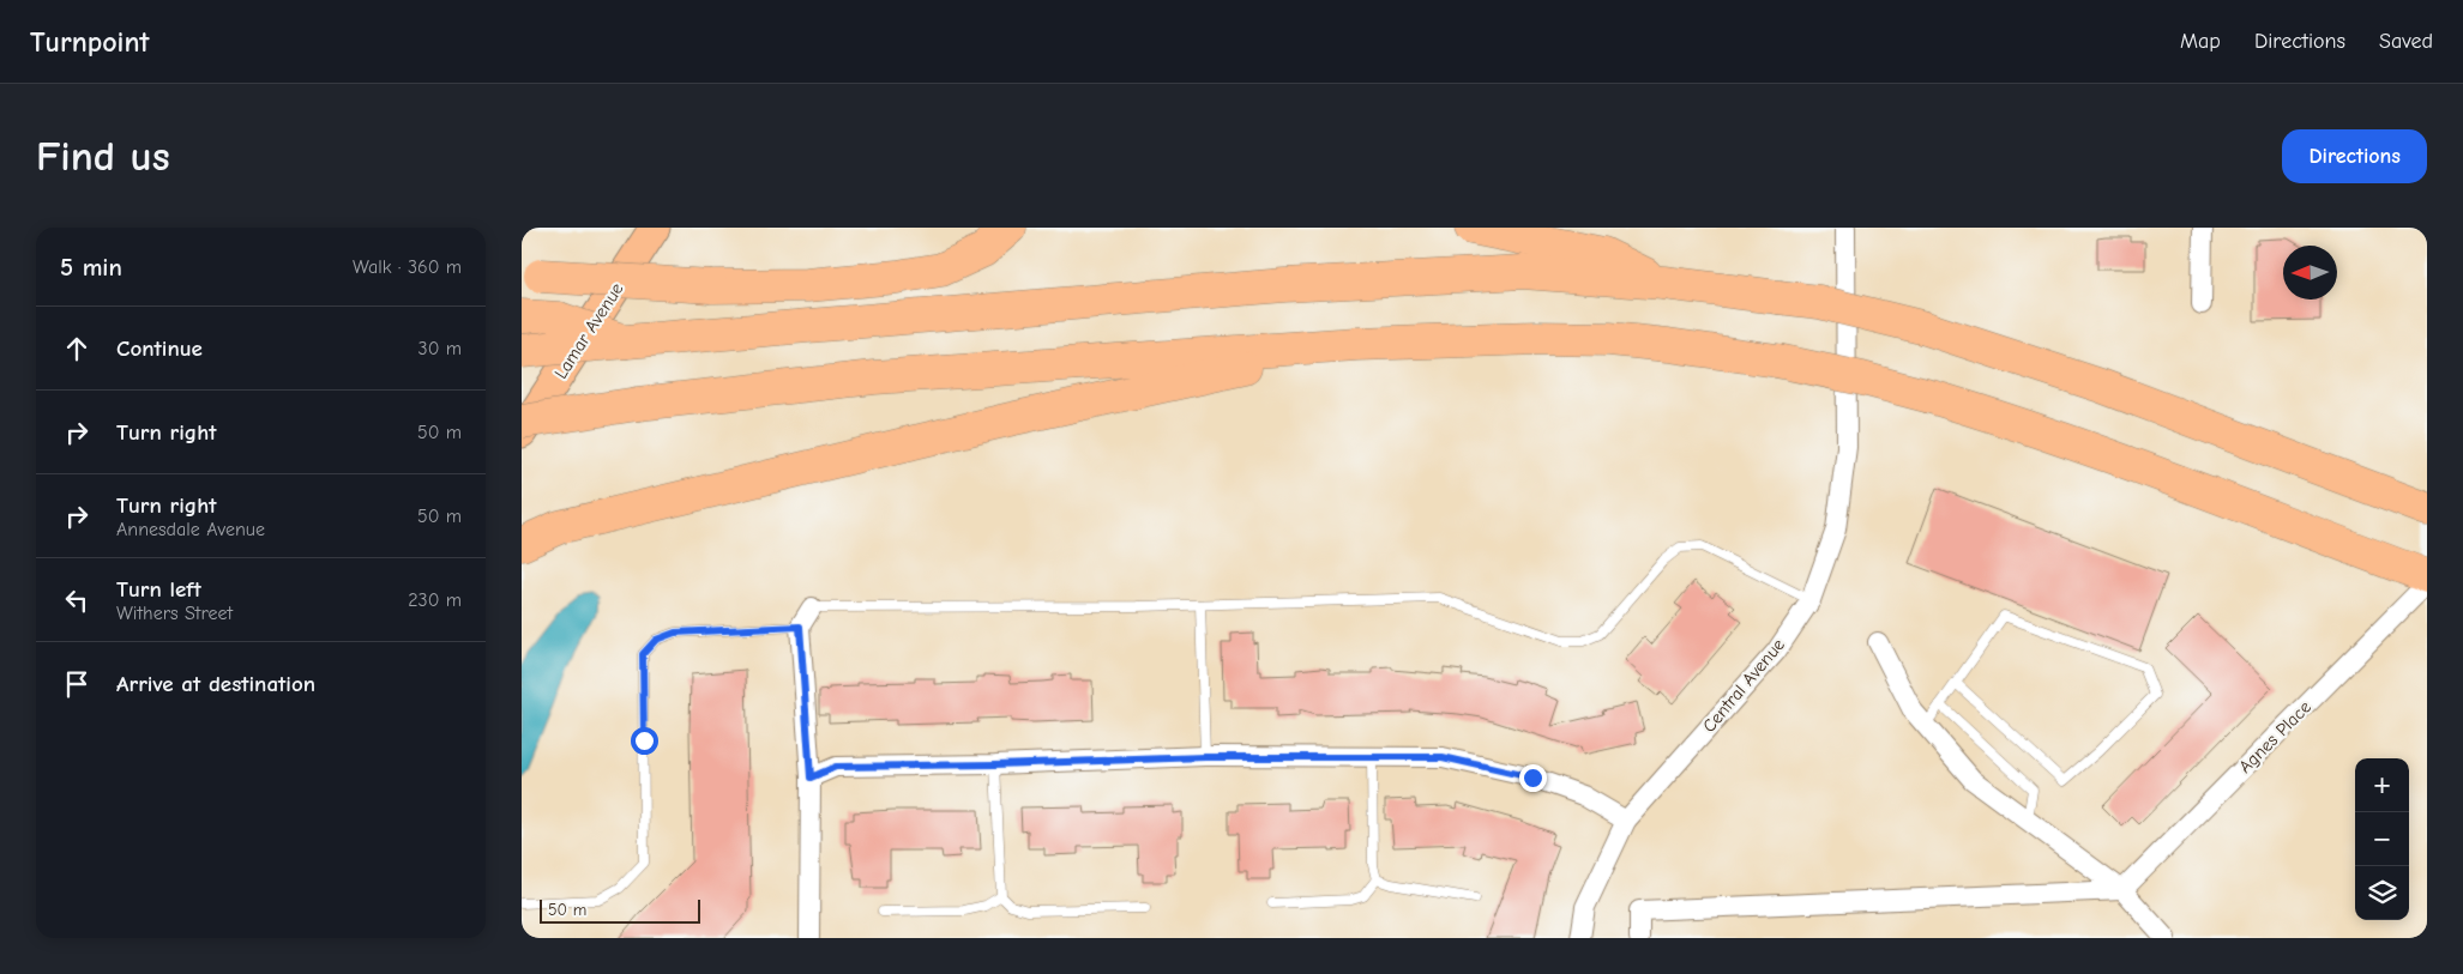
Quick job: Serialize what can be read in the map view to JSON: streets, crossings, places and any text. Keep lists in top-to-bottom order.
{
  "streets": {
    "main road": ["Lamar Avenue"],
    "street": ["Central Avenue", "Agnes Place"]
  },
  "scale_bar": "50 m",
  "north": "left",
  "page": {
    "header": "Turnpoint",
    "nav": ["Map", "Directions", "Saved"],
    "buttons": "Directions",
    "title": "Find us",
    "heading": ["5 min", "Walk · 360 m"],
    "list": [
      ["Continue", "30 m"],
      ["Turn right", "50 m"],
      ["Turn right", "Annesdale Avenue", "50 m"],
      ["Turn left", "Withers Street", "230 m"],
      "Arrive at destination"
    ],
    "map_buttons": ["+", "−"],
    "scale": "50 m"
  }
}
